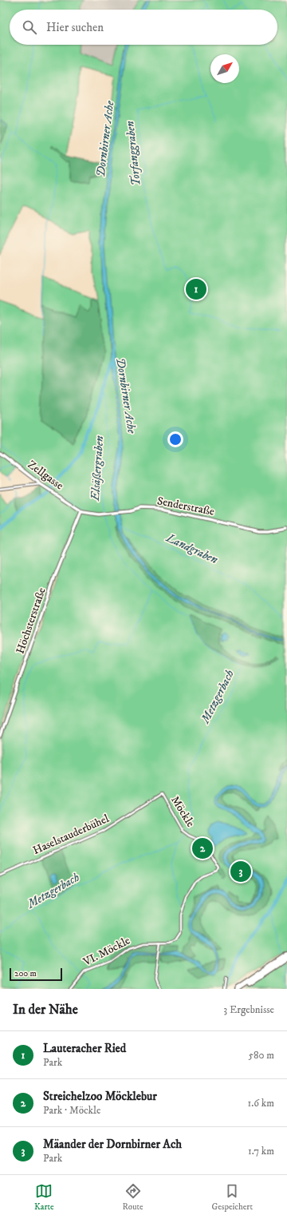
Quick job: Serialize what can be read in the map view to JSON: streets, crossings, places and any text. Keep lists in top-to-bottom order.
{
  "streets": {
    "main road": ["Zellgasse", "Senderstraße", "Höchsterstraße"],
    "street": ["Möckle", "Haselstauderbühel", "VI. Möckle"]
  },
  "crossings": [
    ["Zellgasse", "Senderstraße"],
    ["Zellgasse", "Höchsterstraße"],
    ["Senderstraße", "Höchsterstraße"],
    ["Möckle", "Haselstauderbühel"],
    ["Möckle", "VI. Möckle"]
  ],
  "water": [
    "Dornbirner Ache",
    "Torfanggraben",
    "Elsäßergraben",
    "Landgraben",
    "Metzgerbach"
  ],
  "scale_bar": "200 m",
  "north": "top right",
  "page": {
    "search": "Hier suchen",
    "pins": ["1", "2", "3"],
    "scale": "200 m",
    "heading": ["In der Nähe", "3 Ergebnisse"],
    "list": [
      {
        "mark": "1",
        "name": "Lauteracher Ried",
        "note": "Park",
        "value": "580 m"
      },
      {
        "mark": "2",
        "name": "Streichelzoo Möcklebur",
        "note": "Park · Möckle",
        "value": "1.6 km"
      },
      {
        "mark": "3",
        "name": "Mäander der Dornbirner Ach",
        "note": "Park",
        "value": "1.7 km"
      }
    ],
    "nav": ["Karte", "Route", "Gespeichert"]
  }
}
